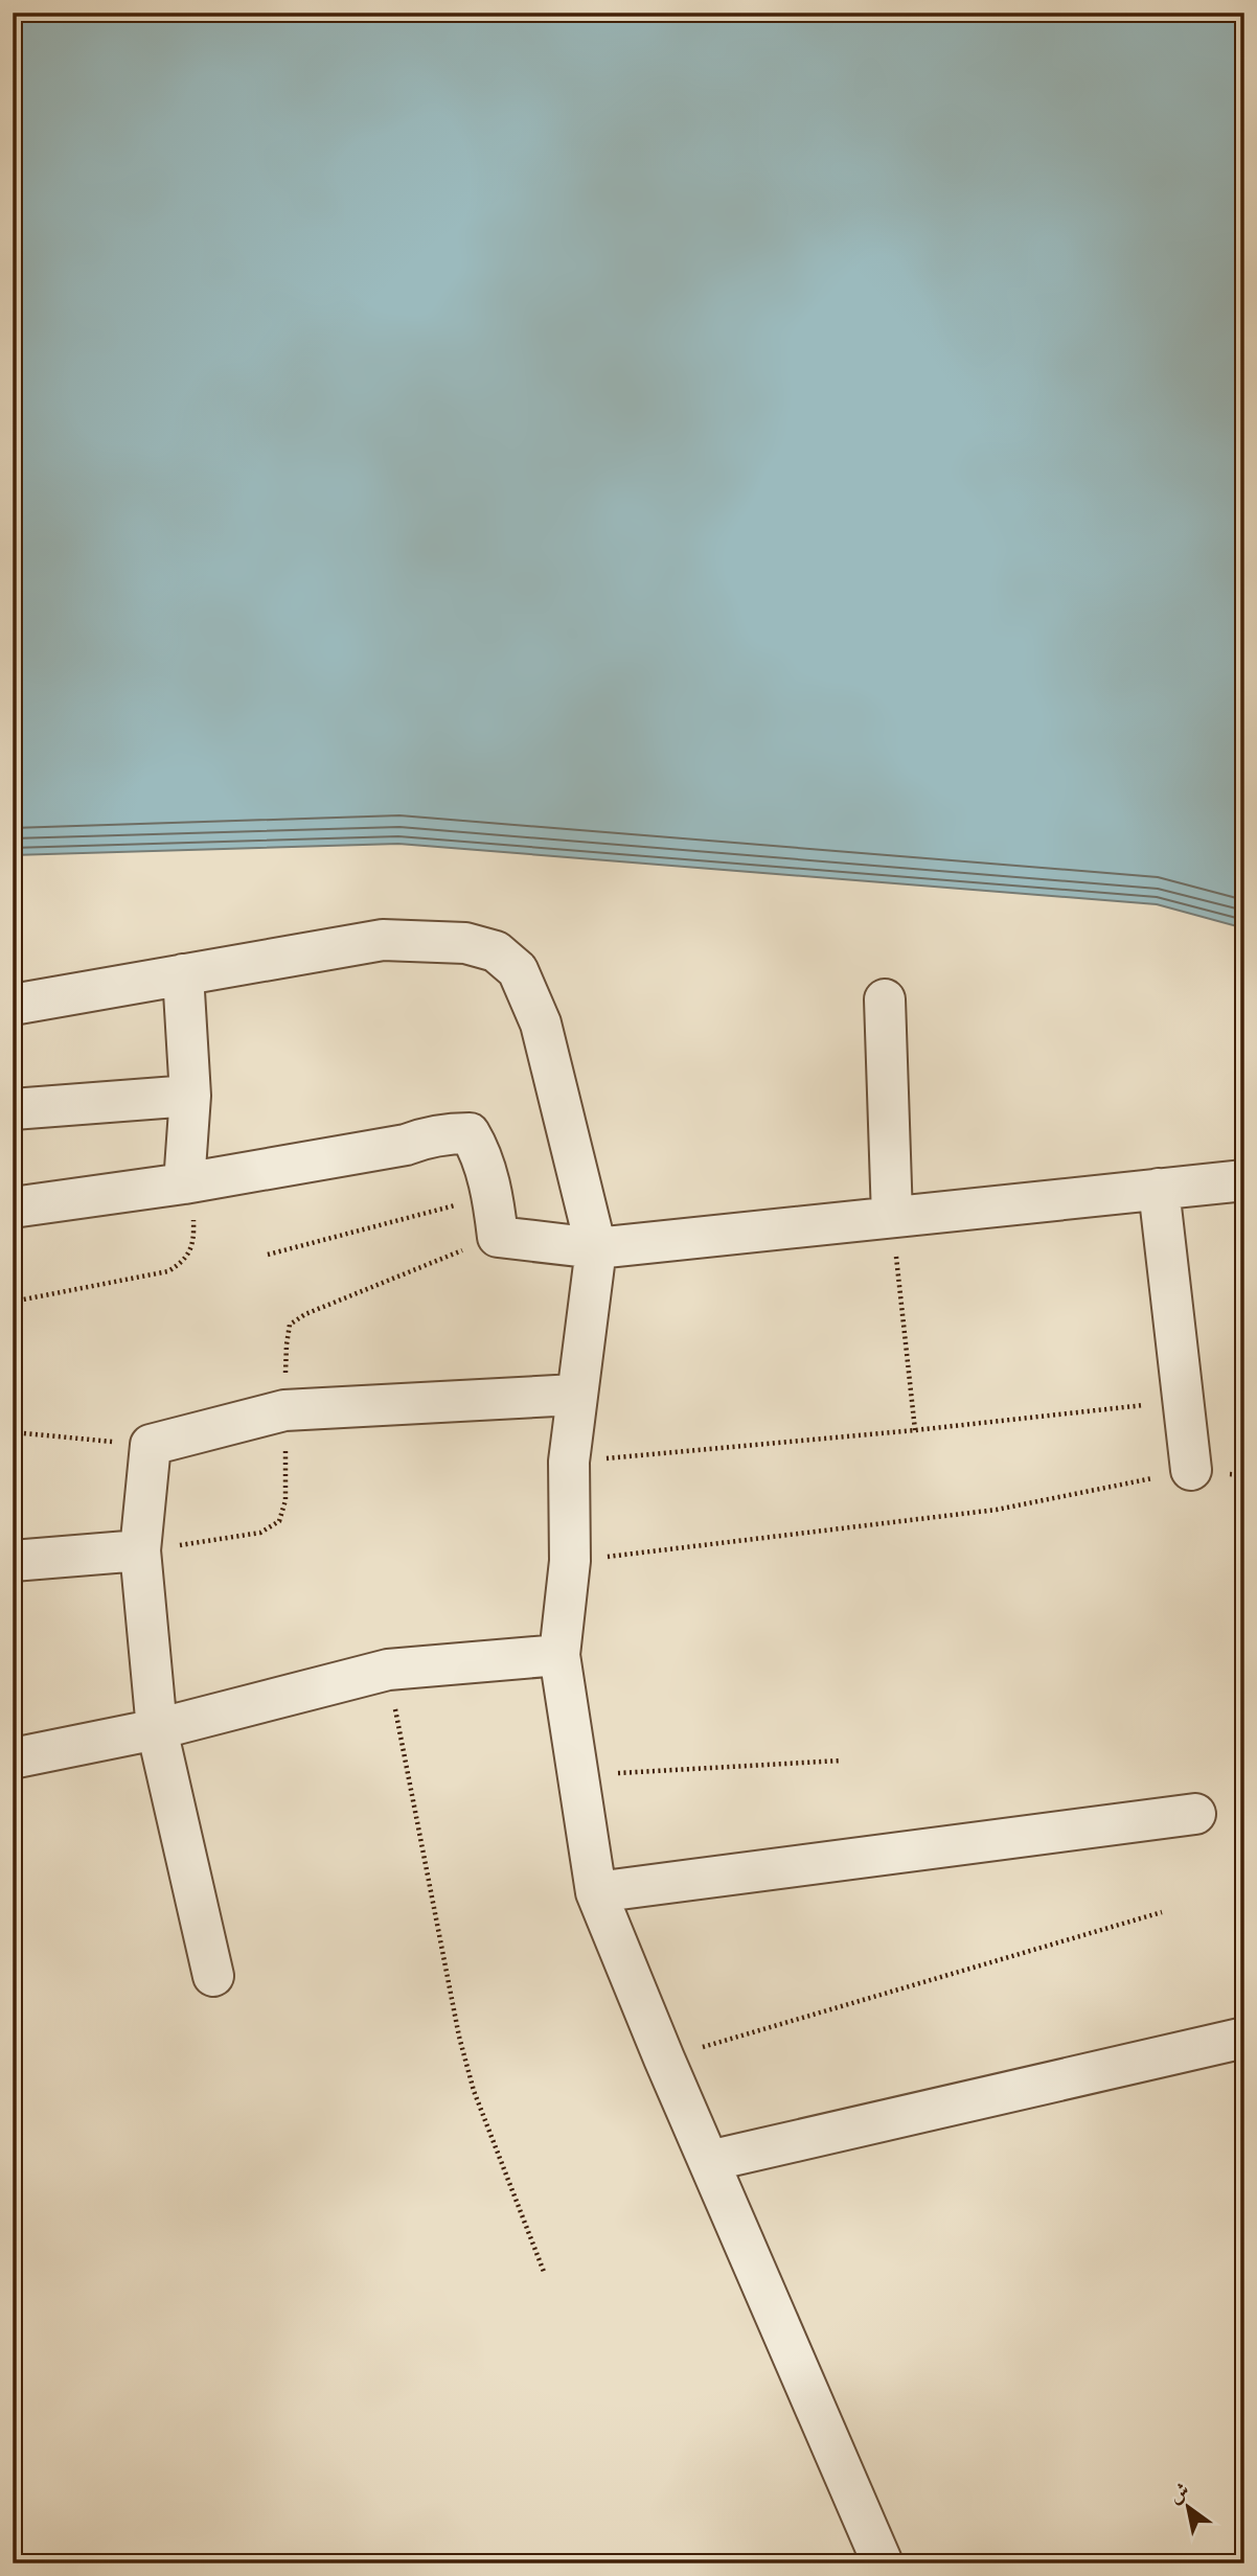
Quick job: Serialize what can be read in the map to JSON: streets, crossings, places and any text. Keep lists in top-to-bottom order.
{
  "north": "top left"
}
